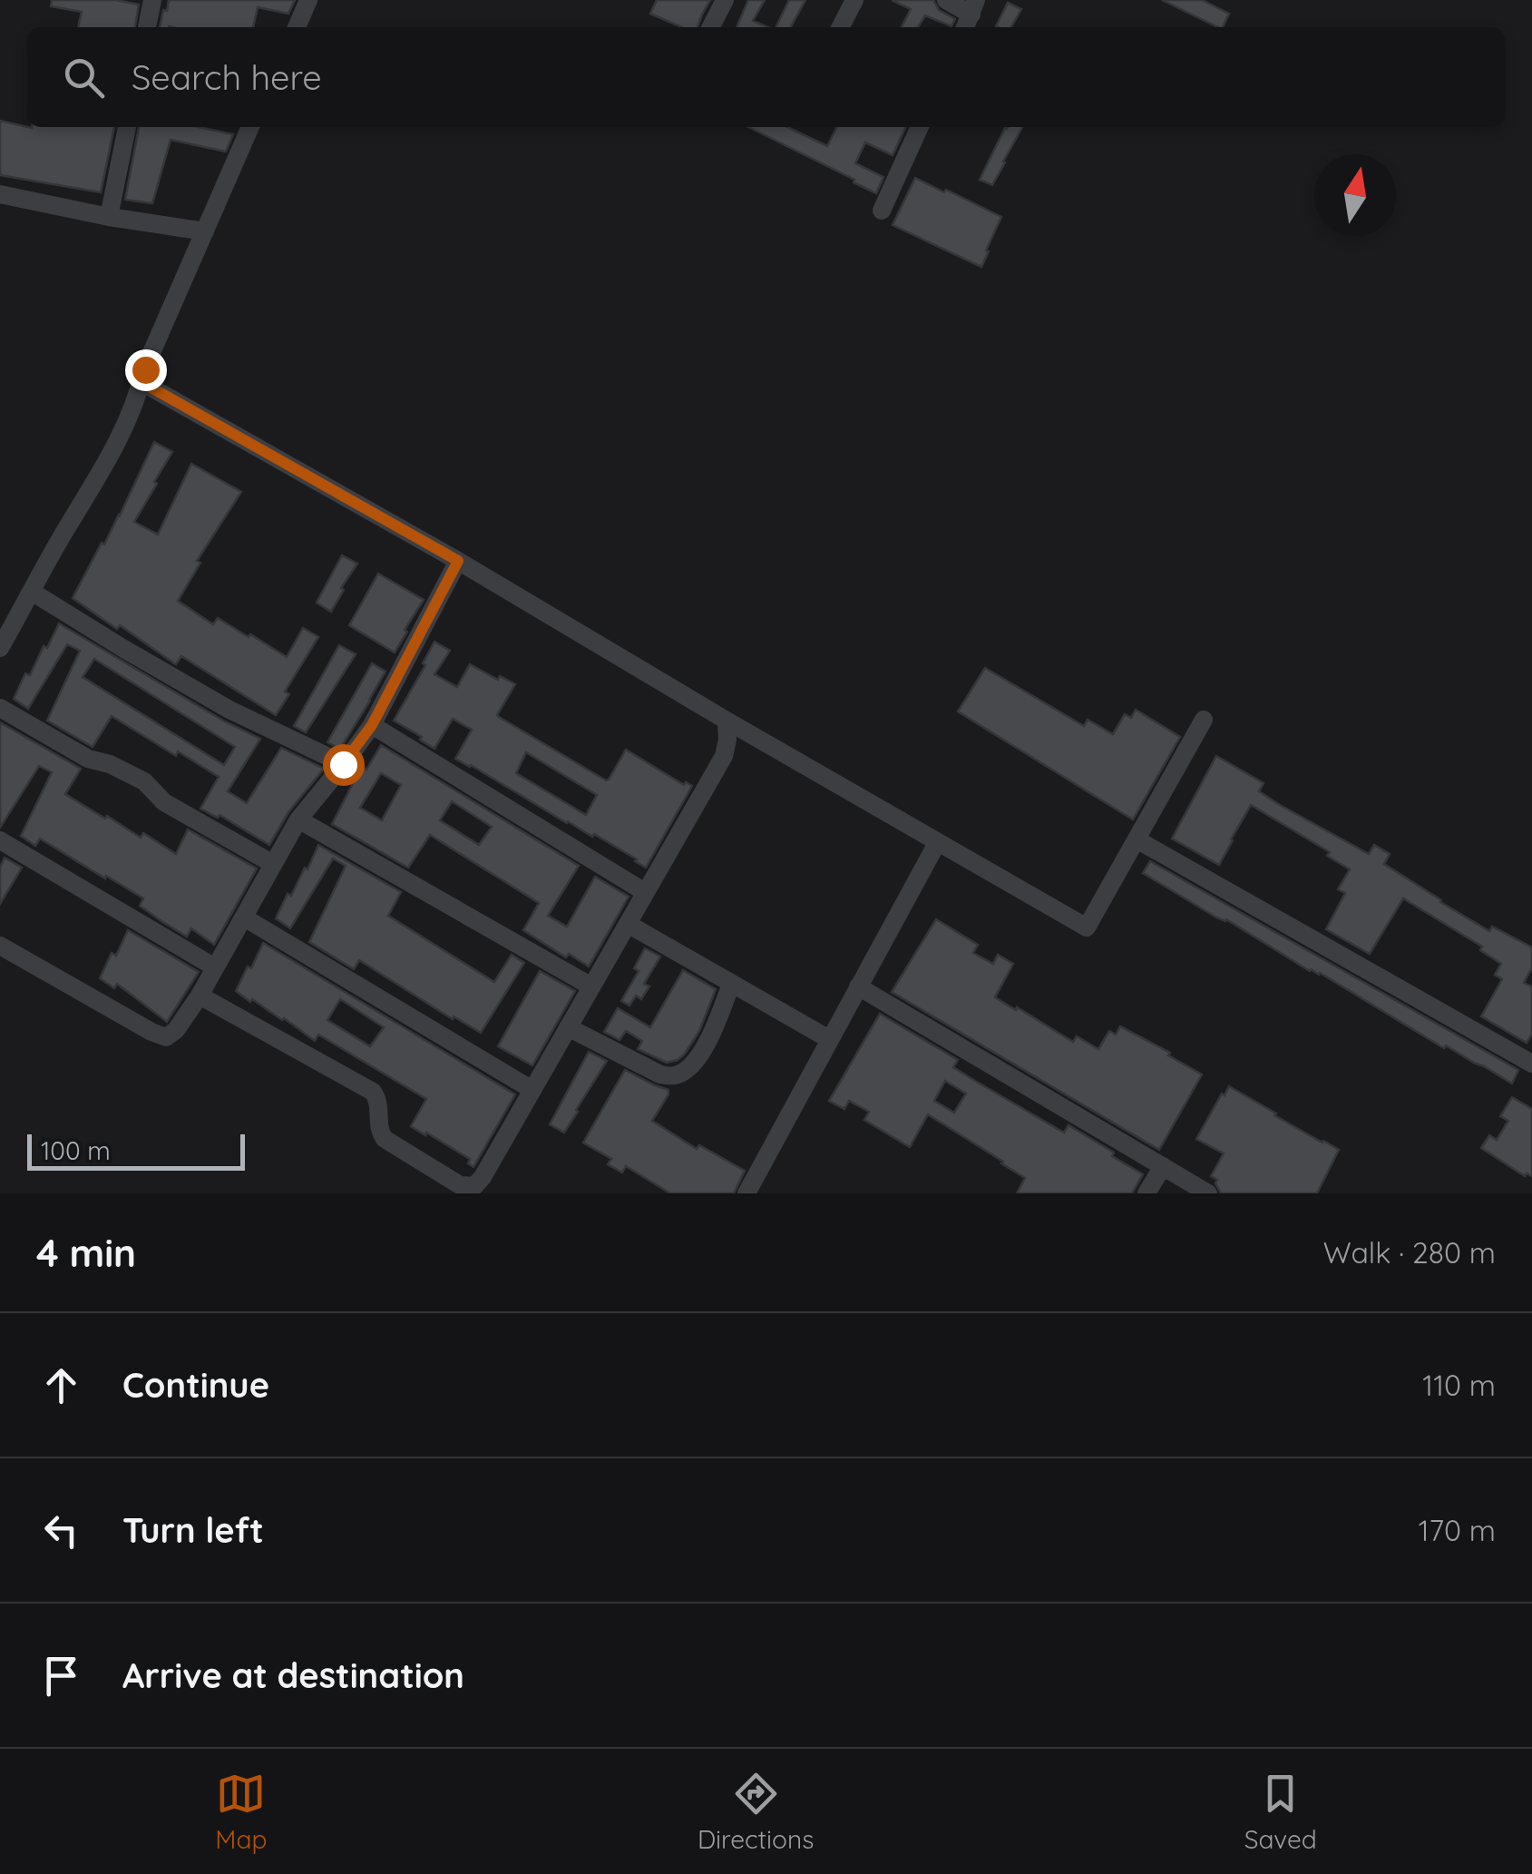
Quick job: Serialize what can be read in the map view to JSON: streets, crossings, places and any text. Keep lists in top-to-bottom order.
{
  "scale_bar": "100 m",
  "north": "top",
  "page": {
    "search": "Search here",
    "scale": "100 m",
    "heading": ["4 min", "Walk · 280 m"],
    "list": [
      ["Continue", "110 m"],
      ["Turn left", "170 m"],
      "Arrive at destination"
    ],
    "nav": ["Map", "Directions", "Saved"]
  }
}
